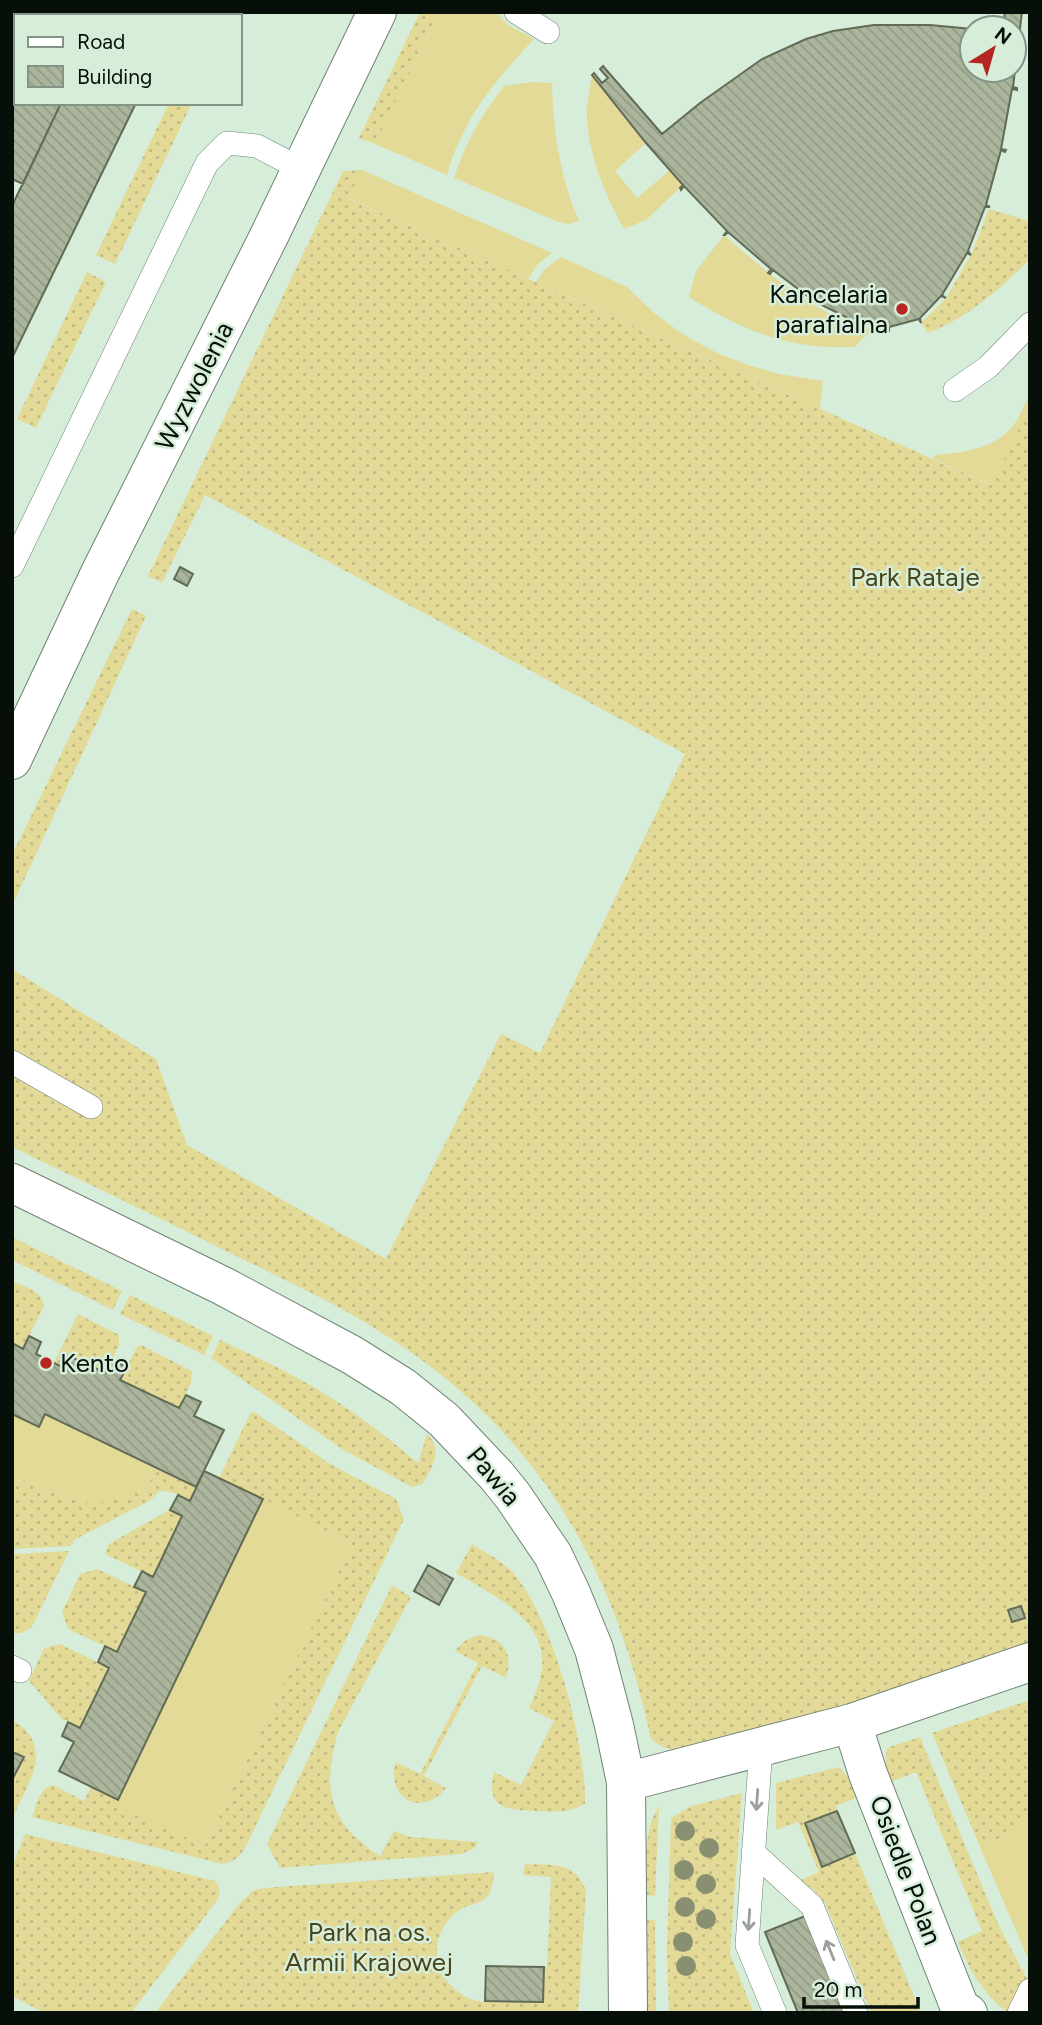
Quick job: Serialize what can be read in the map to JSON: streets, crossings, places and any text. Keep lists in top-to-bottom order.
{
  "streets": {
    "street": ["Wyzwolenia", "Pawia", "Osiedle Polan"]
  },
  "parks": ["Park Rataje", "Park na os. Armii Krajowej"],
  "places": ["Kancelaria parafialna", "Kento"],
  "legend": ["Road", "Building"],
  "scale_bar": "20 m",
  "north": "top right"
}
